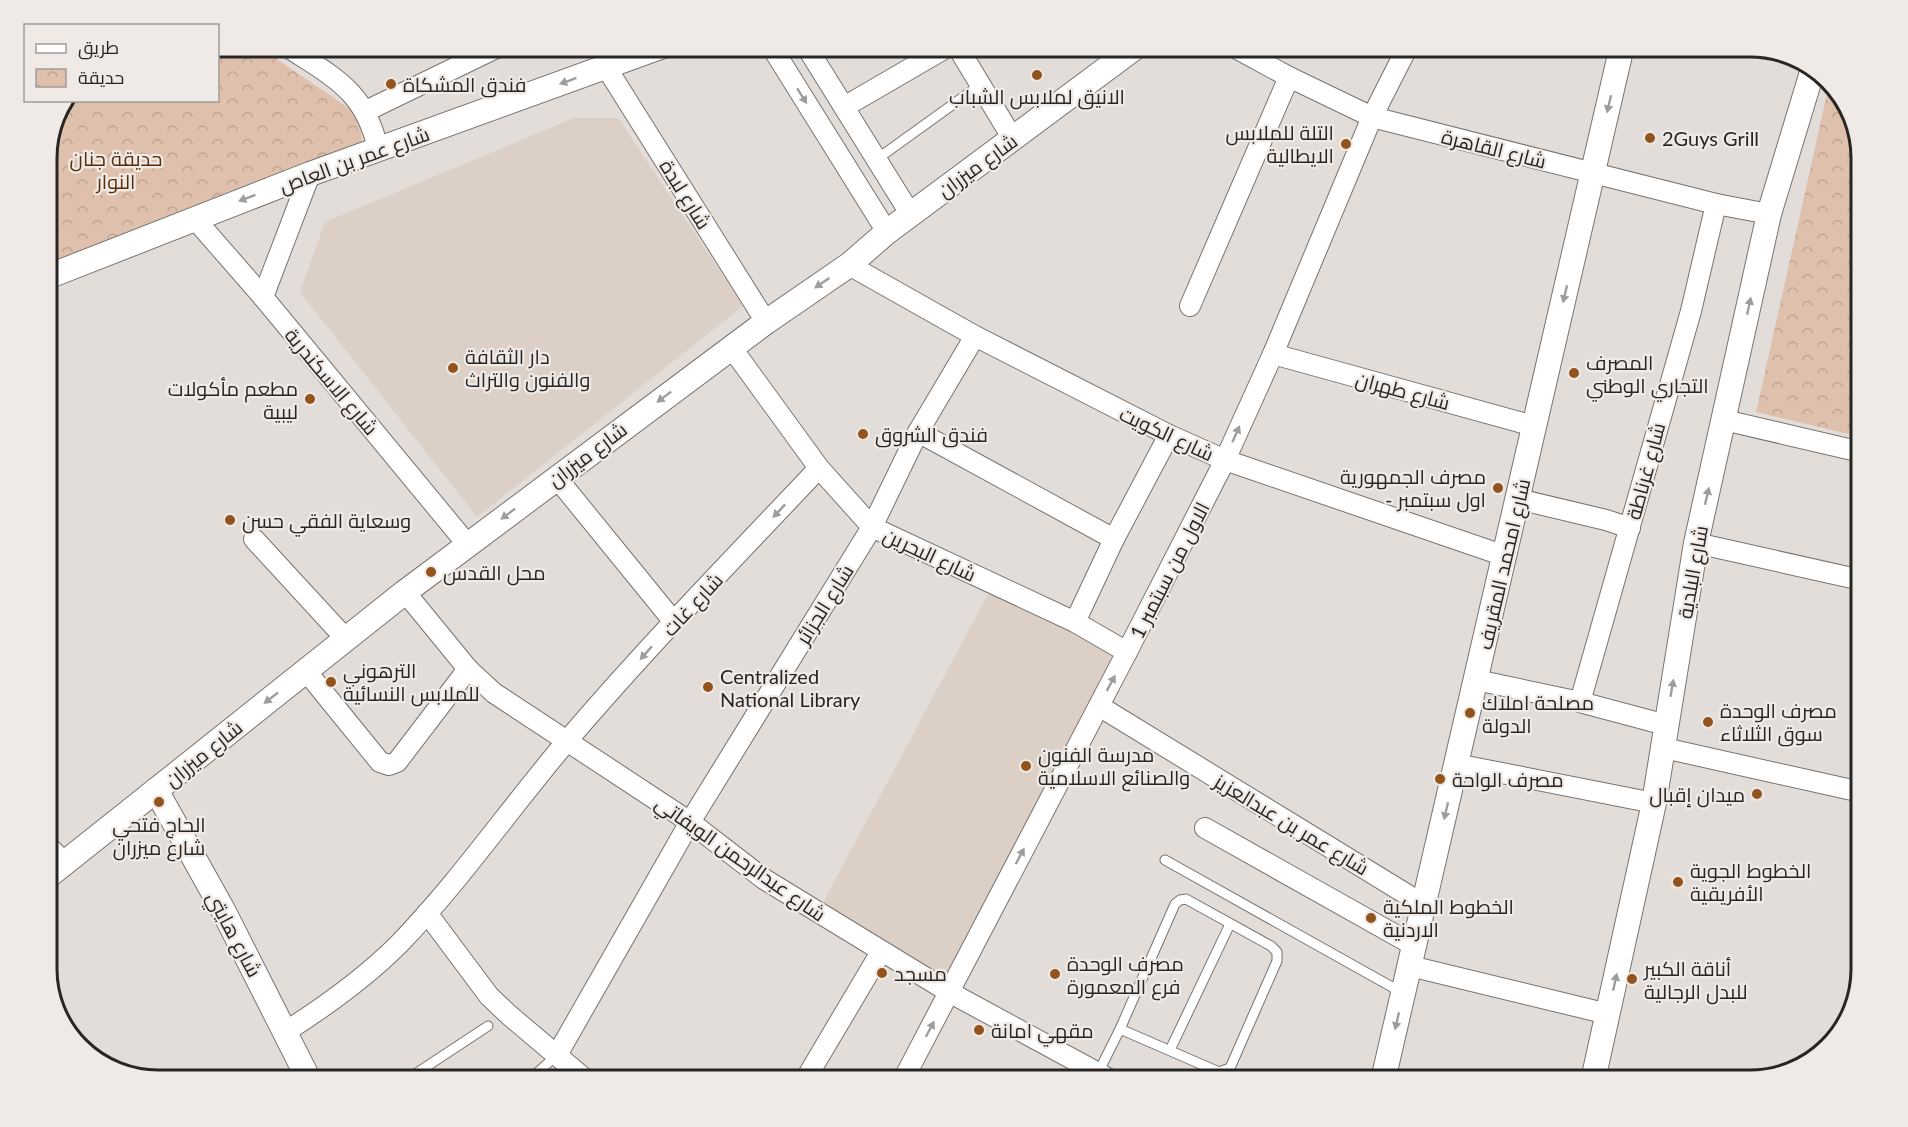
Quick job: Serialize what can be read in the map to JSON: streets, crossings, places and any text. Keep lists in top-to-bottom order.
{
  "streets": {
    "street": [
      "شارع القاهرة",
      "شارع عمر بن العاص",
      "شارع ميزران",
      "شارع لبدة",
      "شارع الاسكندرية",
      "شارع طهران",
      "شارع الكويت",
      "شارع غرناطة",
      "شارع البحرين",
      "شارع امحمد المقريف",
      "الاول من سبتمبر 1",
      "شارع البلدية",
      "شارع غات",
      "شارع الجزائر",
      "شارع عمر بن عبدالعزيز",
      "شارع عبدالرحمن الويفاتي",
      "شارع هايتي"
    ]
  },
  "crossings": [
    ["شارع القاهرة", "شارع غرناطة"],
    ["شارع القاهرة", "شارع امحمد المقريف"],
    ["شارع القاهرة", "الاول من سبتمبر 1"],
    ["شارع القاهرة", "شارع البلدية"],
    ["شارع عمر بن العاص", "شارع لبدة"],
    ["شارع عمر بن العاص", "شارع الاسكندرية"],
    ["شارع ميزران", "شارع لبدة"],
    ["شارع ميزران", "شارع الاسكندرية"],
    ["شارع ميزران", "شارع الكويت"],
    ["شارع ميزران", "شارع البحرين"],
    ["شارع ميزران", "شارع عبدالرحمن الويفاتي"],
    ["شارع ميزران", "شارع هايتي"],
    ["شارع طهران", "شارع امحمد المقريف"],
    ["شارع طهران", "الاول من سبتمبر 1"],
    ["شارع الكويت", "شارع امحمد المقريف"],
    ["شارع الكويت", "الاول من سبتمبر 1"],
    ["شارع الكويت", "شارع الجزائر"],
    ["شارع البحرين", "الاول من سبتمبر 1"],
    ["شارع البحرين", "شارع غات"],
    ["شارع البحرين", "شارع الجزائر"],
    ["شارع امحمد المقريف", "شارع عمر بن عبدالعزيز"],
    ["الاول من سبتمبر 1", "شارع عمر بن عبدالعزيز"],
    ["الاول من سبتمبر 1", "شارع عبدالرحمن الويفاتي"],
    ["شارع غات", "شارع عبدالرحمن الويفاتي"],
    ["شارع غات", "شارع هايتي"],
    ["شارع الجزائر", "شارع عبدالرحمن الويفاتي"]
  ],
  "one_way": [
    "شارع ميزران",
    "شارع امحمد المقريف",
    "الاول من سبتمبر 1",
    "شارع البلدية",
    "شارع غات"
  ],
  "parks": ["حديقة جنان النوار"],
  "places": [
    "الانيق لملابس الشباب",
    "فندق المشكاة",
    "2Guys Grill",
    "التلة للملابس الايطالية",
    "دار الثقافة والفنون والتراث",
    "المصرف التجاري الوطني",
    "مطعم مأكولات ليبية",
    "فندق الشروق",
    "مصرف الجمهورية - اول سبتمبر",
    "وسعاية الفقي حسن",
    "محل القدس",
    "الترهوني للملابس النسائية",
    "Centralized National Library",
    "مصلحة املاك الدولة",
    "مصرف الوحدة سوق الثلاثاء",
    "مدرسة الفنون والصنائع الاسلامية",
    "مصرف الواحة",
    "ميدان إقبال",
    "الحاج فتحي شارع ميزران",
    "الخطوط الجوية الأفريقية",
    "الخطوط الملكية الاردنية",
    "مسجد",
    "مصرف الوحدة فرع المعمورة",
    "أناقة الكبير للبدل الرجالية",
    "مقهي امانة"
  ],
  "legend": ["طريق", "حديقة"]
}
